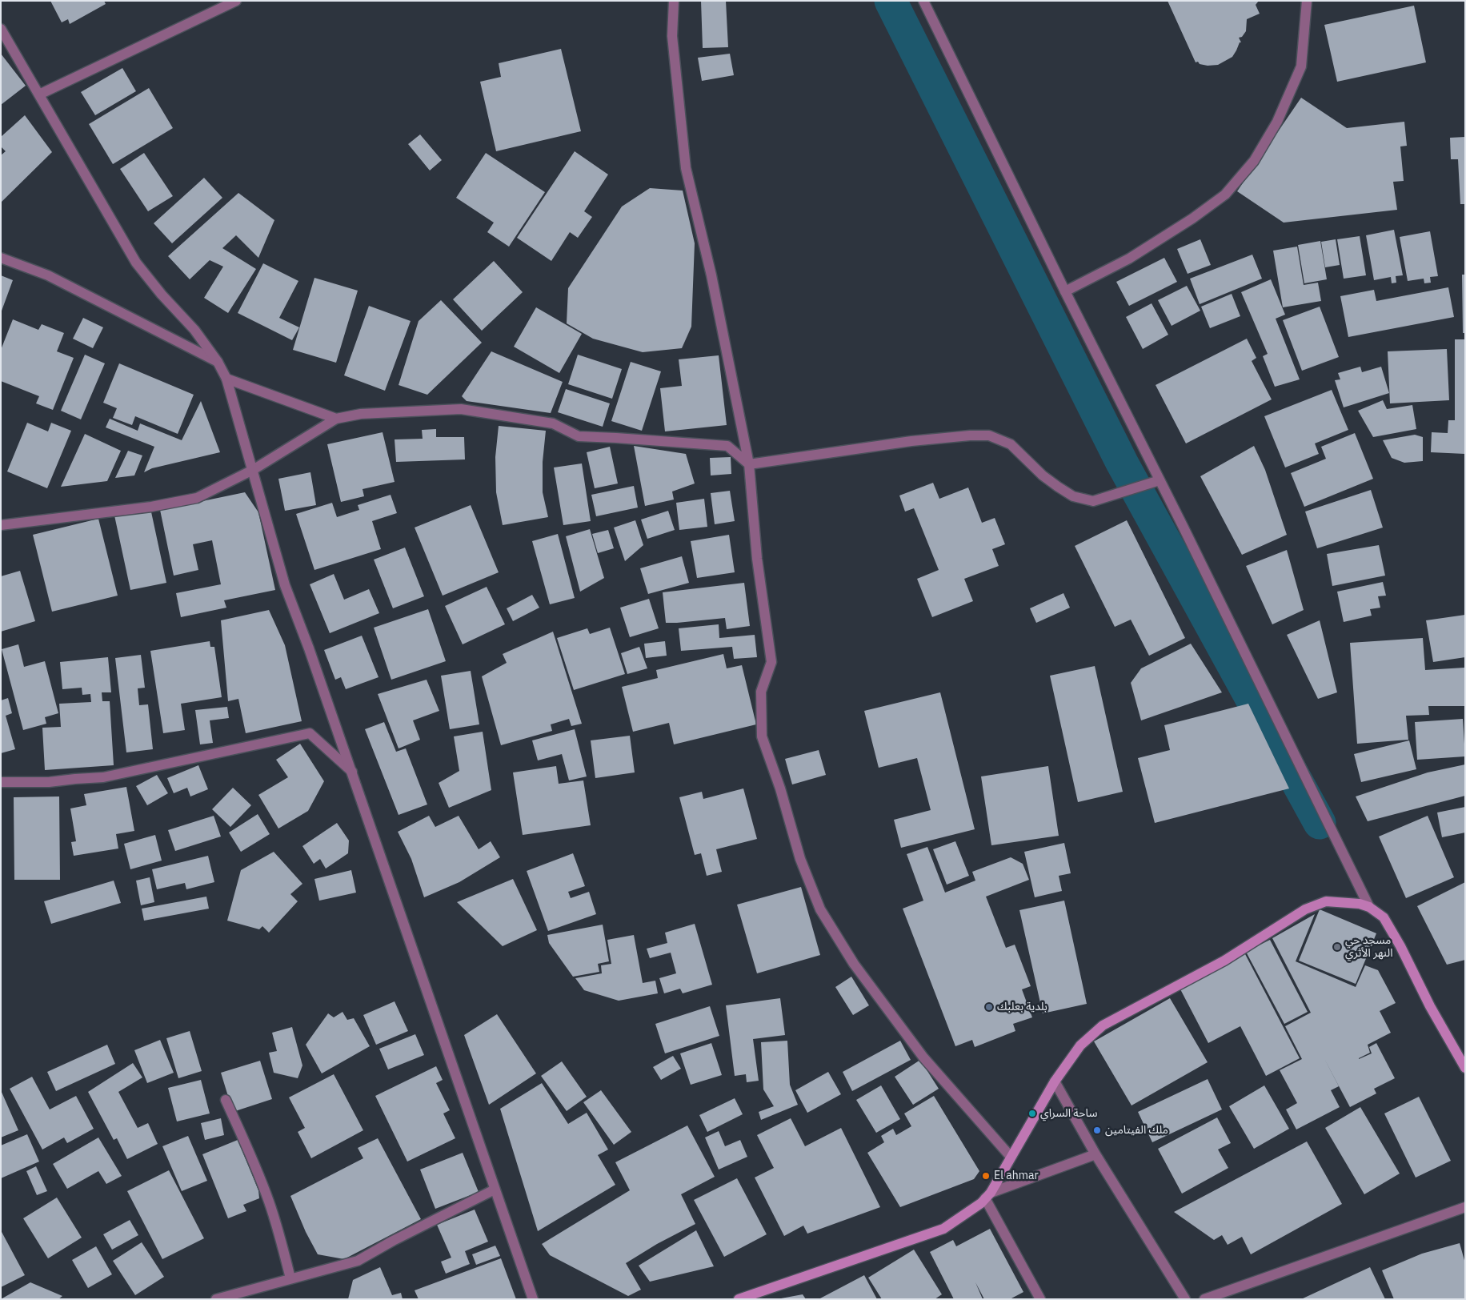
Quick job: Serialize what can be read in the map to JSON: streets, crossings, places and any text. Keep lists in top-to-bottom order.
{
  "places": [
    "مسجد حي النهر الأثري",
    "بلدية بعلبك",
    "ساحة السراي",
    "ملك الفيتامين",
    "El ahmar"
  ]
}
